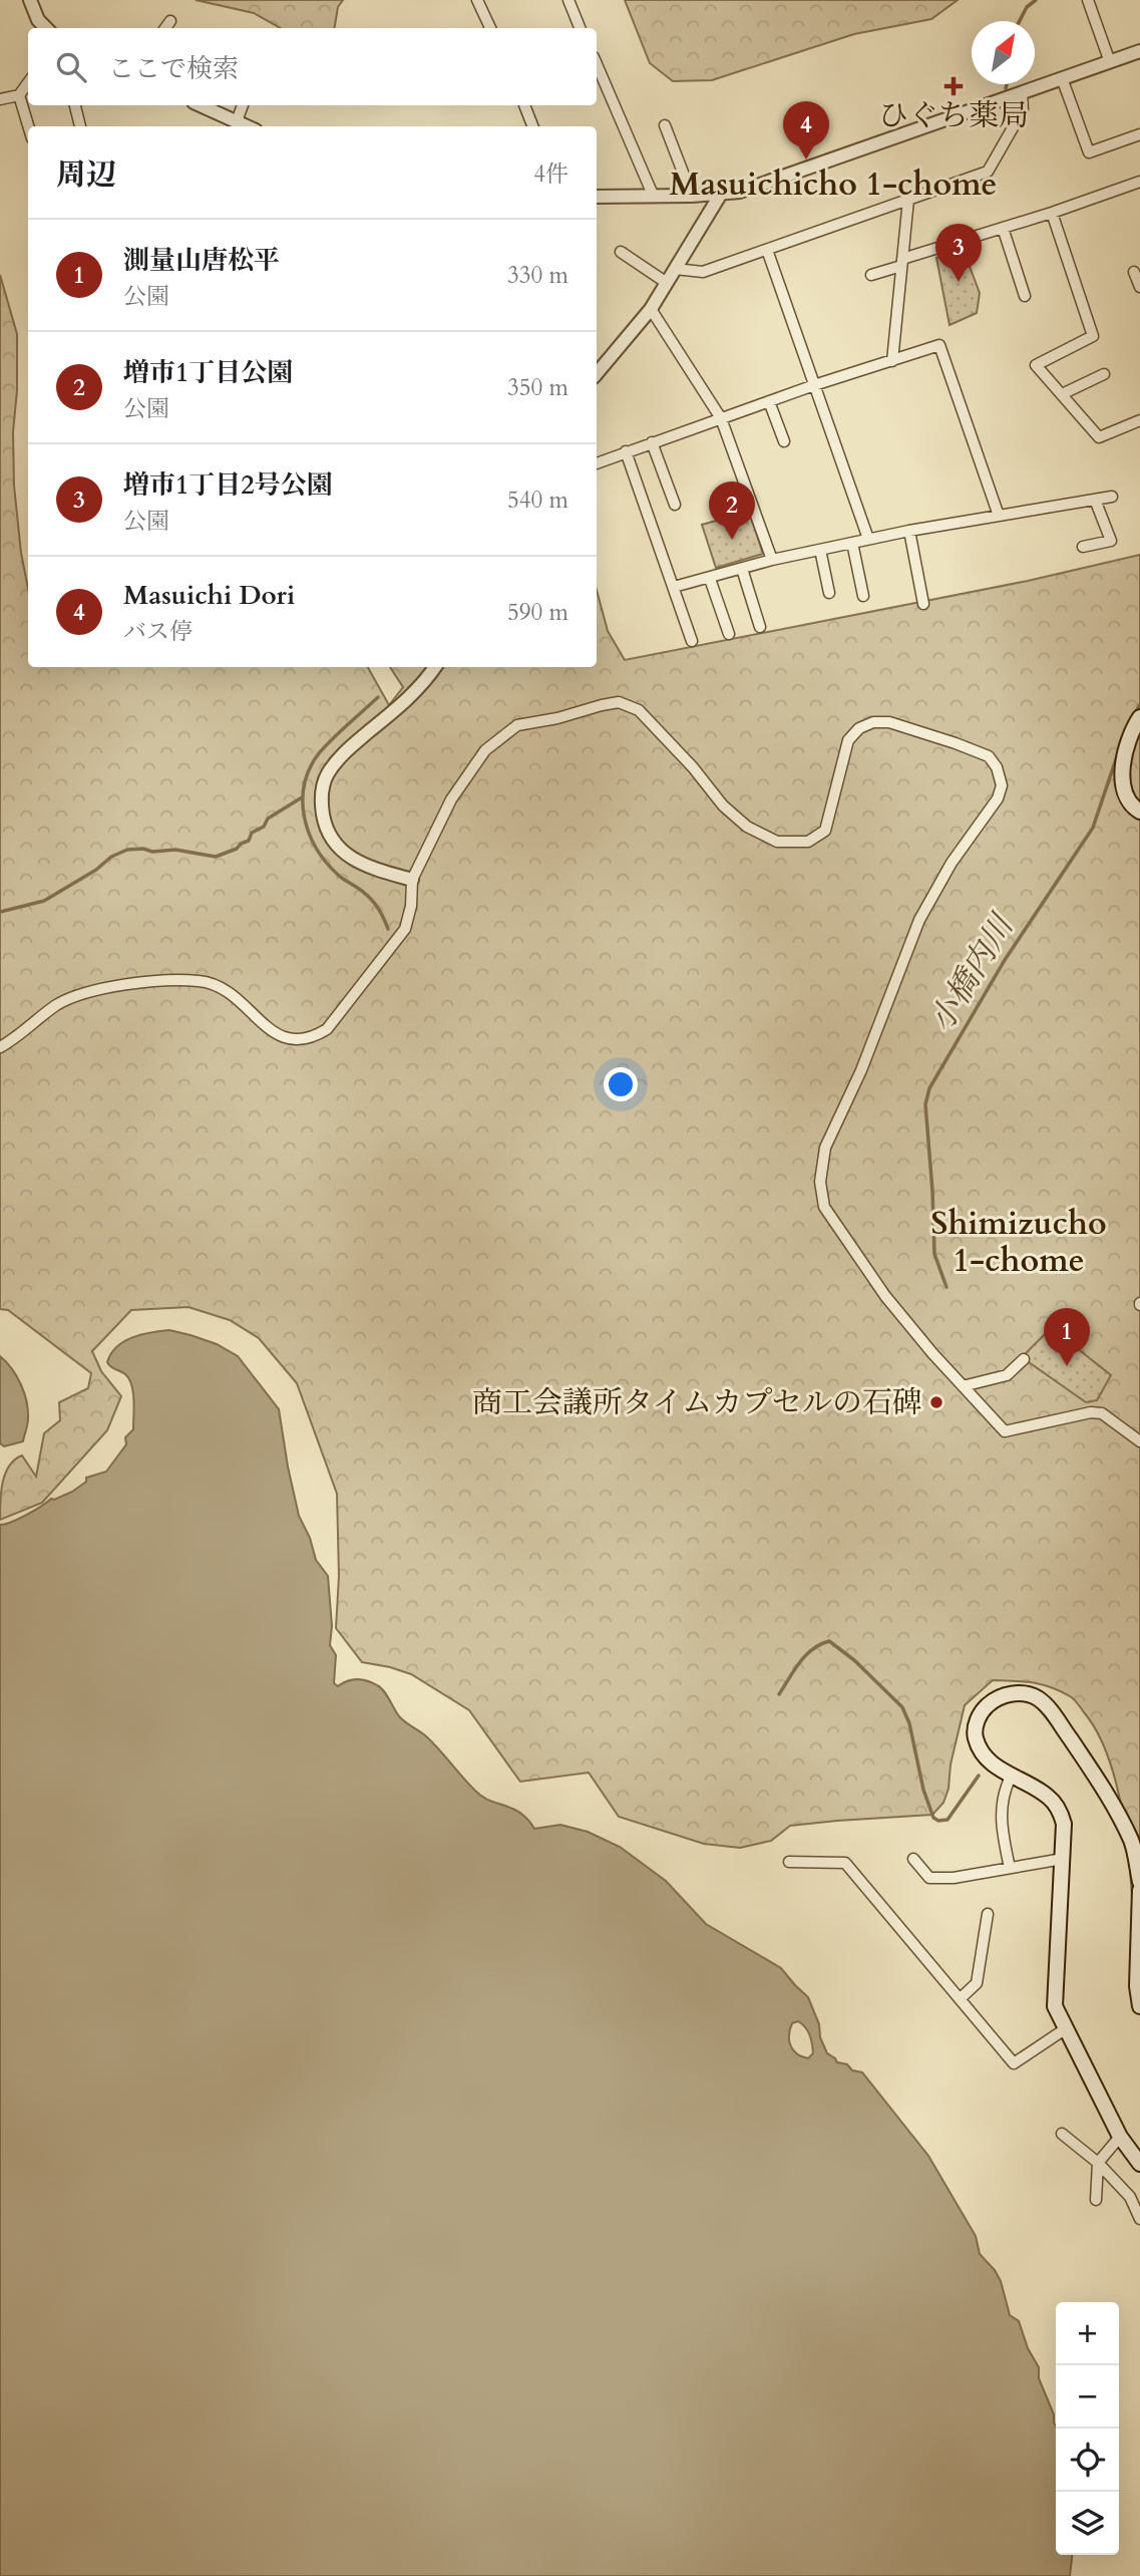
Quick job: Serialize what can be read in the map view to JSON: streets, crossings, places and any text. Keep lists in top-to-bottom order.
{
  "districts": ["Masuichicho 1-chome", "Shimizucho 1-chome"],
  "water": ["小橋内川"],
  "places": {
    "health": ["ひぐち薬局"],
    "other": ["商工会議所タイムカプセルの石碑"]
  },
  "north": "top right",
  "page": {
    "search": "ここで検索",
    "pins": [
      "4",
      "3",
      "2",
      "1"
    ],
    "heading": ["周辺", "4件"],
    "list": [
      {
        "mark": "1",
        "name": "測量山唐松平",
        "note": "公園",
        "value": "330 m"
      },
      {
        "mark": "2",
        "name": "増市1丁目公園",
        "note": "公園",
        "value": "350 m"
      },
      {
        "mark": "3",
        "name": "増市1丁目2号公園",
        "note": "公園",
        "value": "540 m"
      },
      {
        "mark": "4",
        "name": "Masuichi Dori",
        "note": "バス停",
        "value": "590 m"
      }
    ],
    "map_buttons": ["+", "−"]
  }
}
